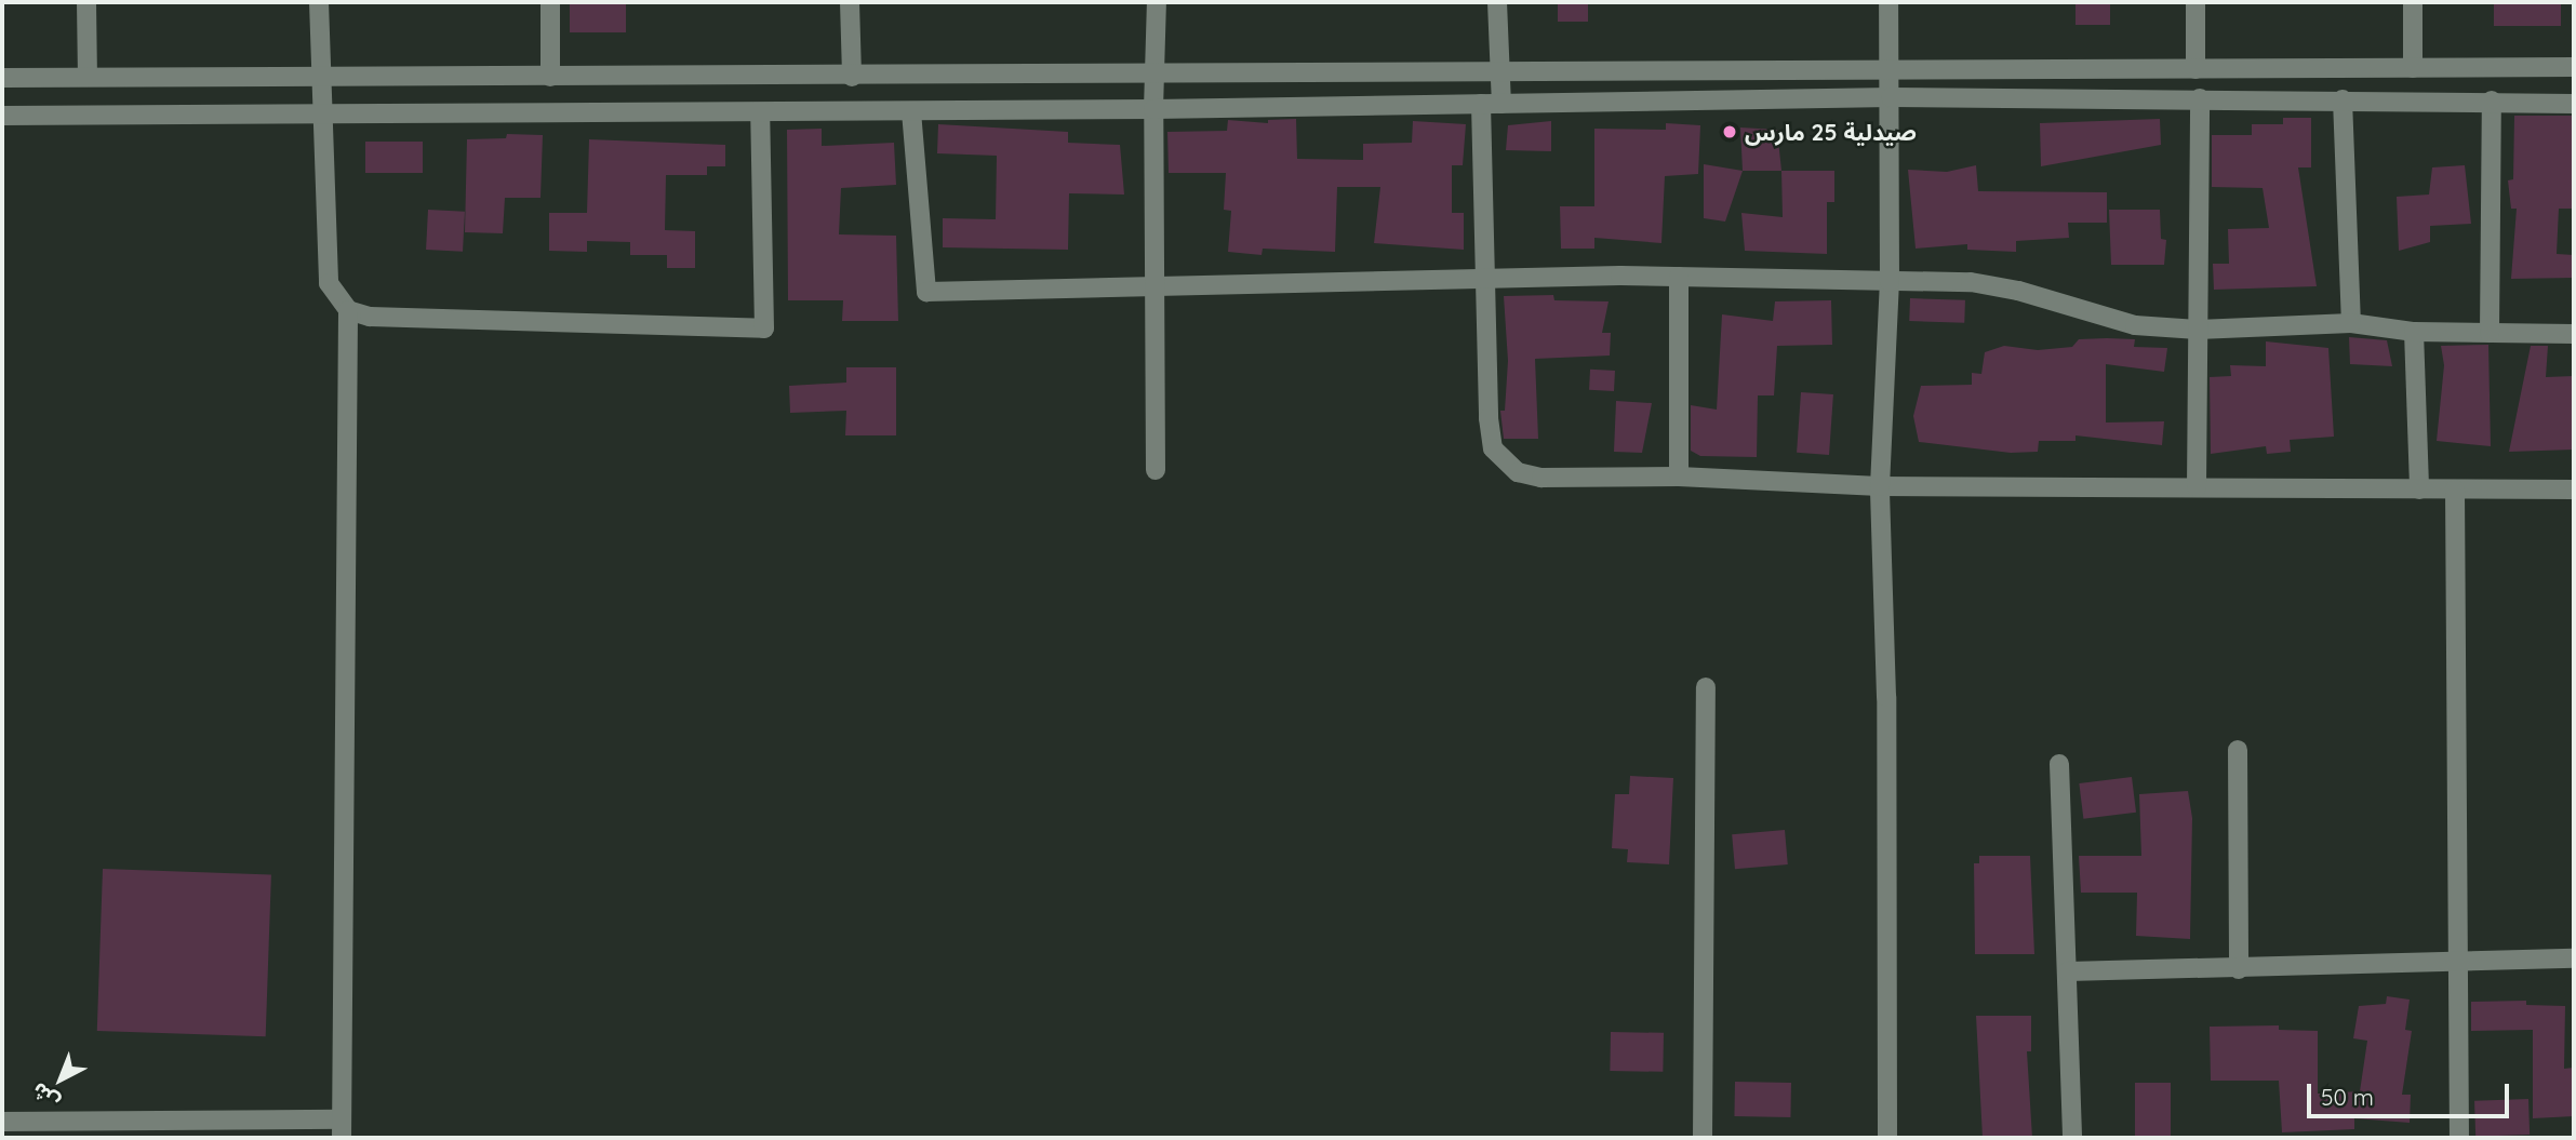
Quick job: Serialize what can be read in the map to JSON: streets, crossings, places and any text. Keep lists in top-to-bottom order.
{
  "places": ["صيدلية 25 مارس"],
  "scale_bar": "50 m",
  "north": "bottom left"
}
